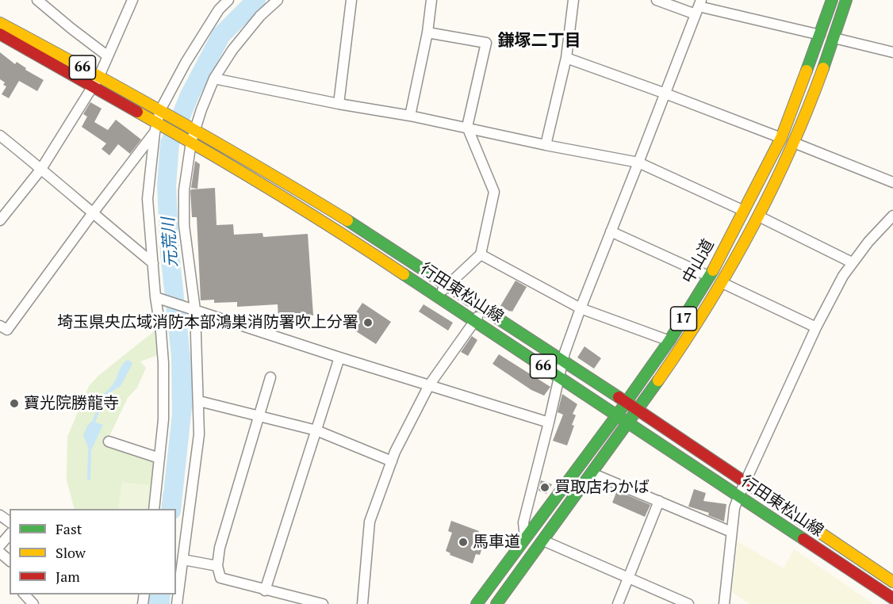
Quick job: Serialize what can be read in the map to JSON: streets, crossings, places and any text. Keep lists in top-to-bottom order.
{
  "streets": {
    "main road": [
      "66",
      "中山道",
      "行田東松山線",
      "17"
    ]
  },
  "crossings": [
    ["中山道", "行田東松山線"]
  ],
  "districts": ["鎌塚二丁目"],
  "water": ["元荒川"],
  "places": [
    "埼玉県央広域消防本部鴻巣消防署吹上分署",
    "寶光院勝龍寺",
    "買取店わかば",
    "馬車道"
  ],
  "legend": ["Fast", "Slow", "Jam"]
}
